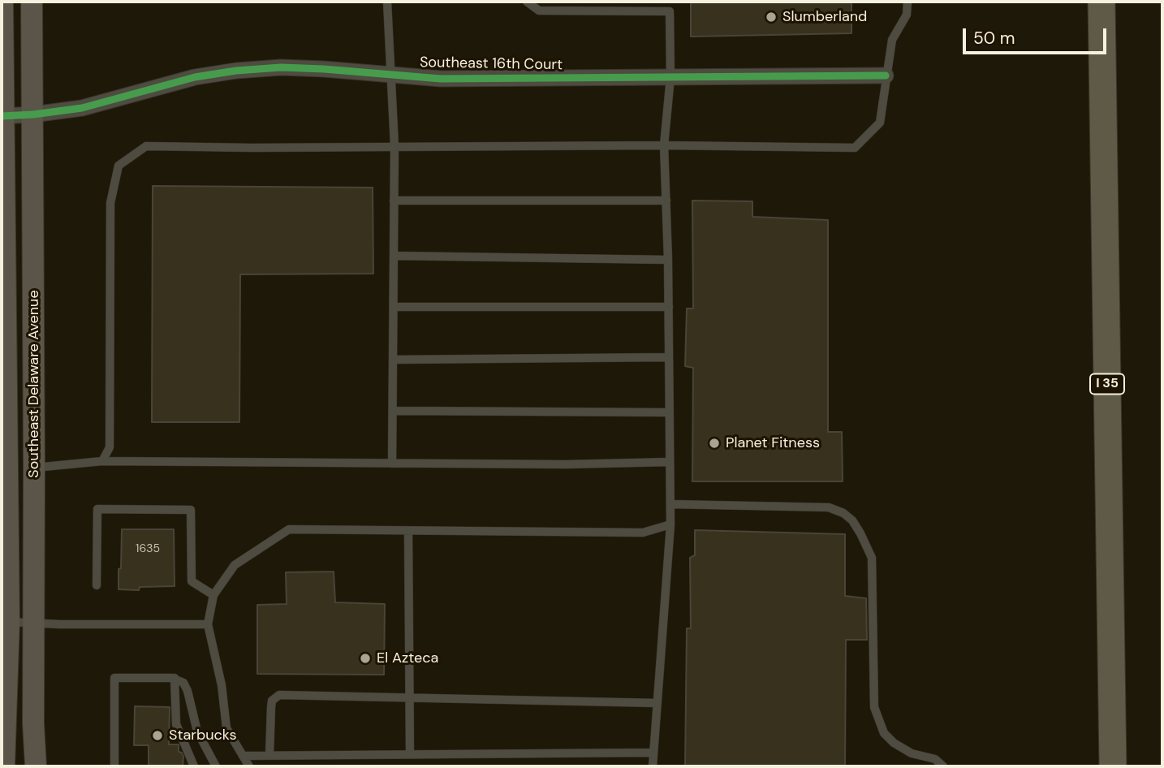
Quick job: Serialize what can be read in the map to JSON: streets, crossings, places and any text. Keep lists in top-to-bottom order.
{
  "streets": {
    "highway": ["I 35"],
    "main road": ["Southeast Delaware Avenue"],
    "street": ["Southeast 16th Court"]
  },
  "crossings": [
    ["Southeast 16th Court", "Southeast Delaware Avenue"]
  ],
  "places": [
    "Slumberland",
    "Planet Fitness",
    "El Azteca",
    "Starbucks"
  ],
  "house_numbers": ["1635"],
  "scale_bar": "50 m"
}
